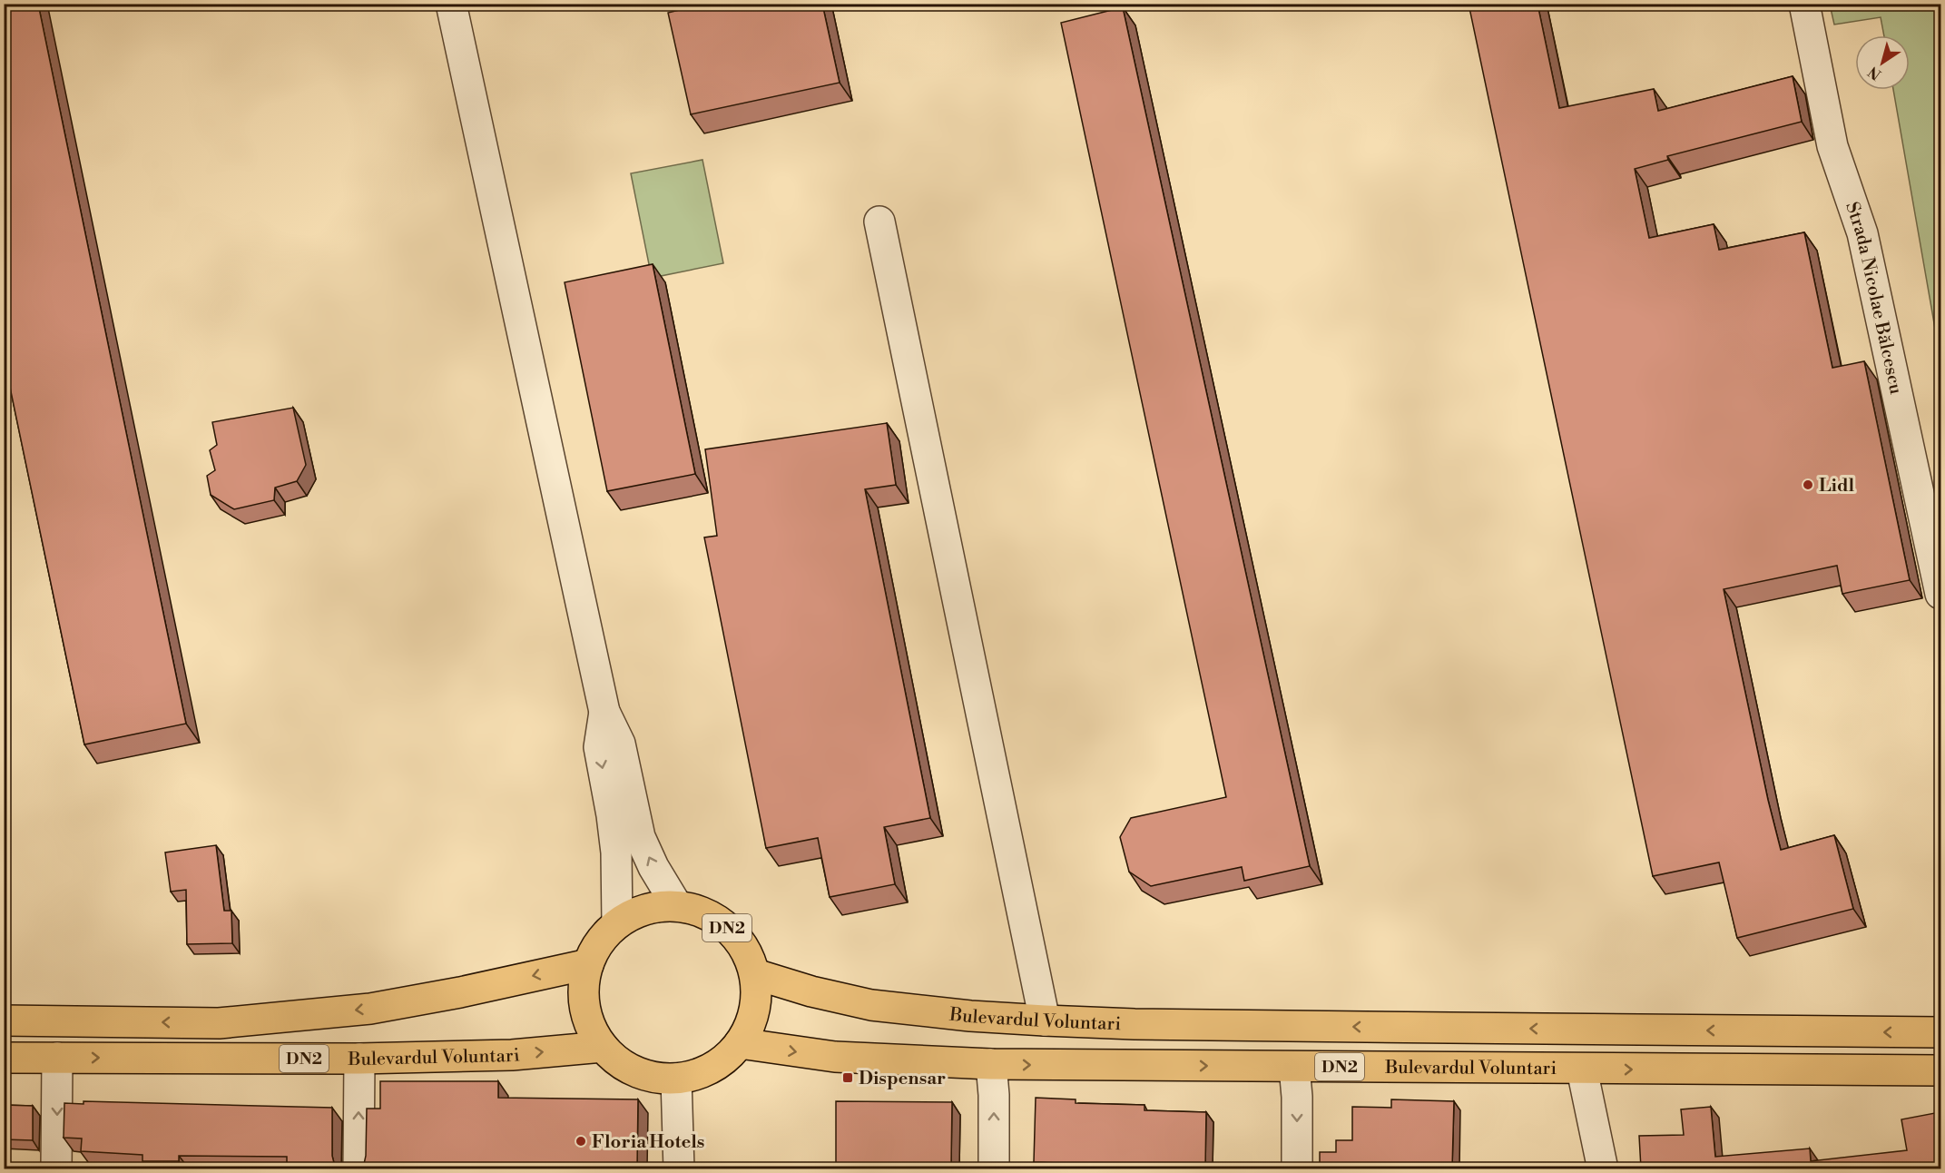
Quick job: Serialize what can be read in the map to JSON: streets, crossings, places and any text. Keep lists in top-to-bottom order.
{
  "streets": {
    "highway": ["DN2", "Bulevardul Voluntari"],
    "street": ["Strada Nicolae Bălcescu"]
  },
  "crossings": [
    ["DN2", "Bulevardul Voluntari"]
  ],
  "places": {
    "other": ["Lidl", "Floria Hotels"],
    "transit": ["Dispensar"]
  },
  "north": "bottom left"
}
